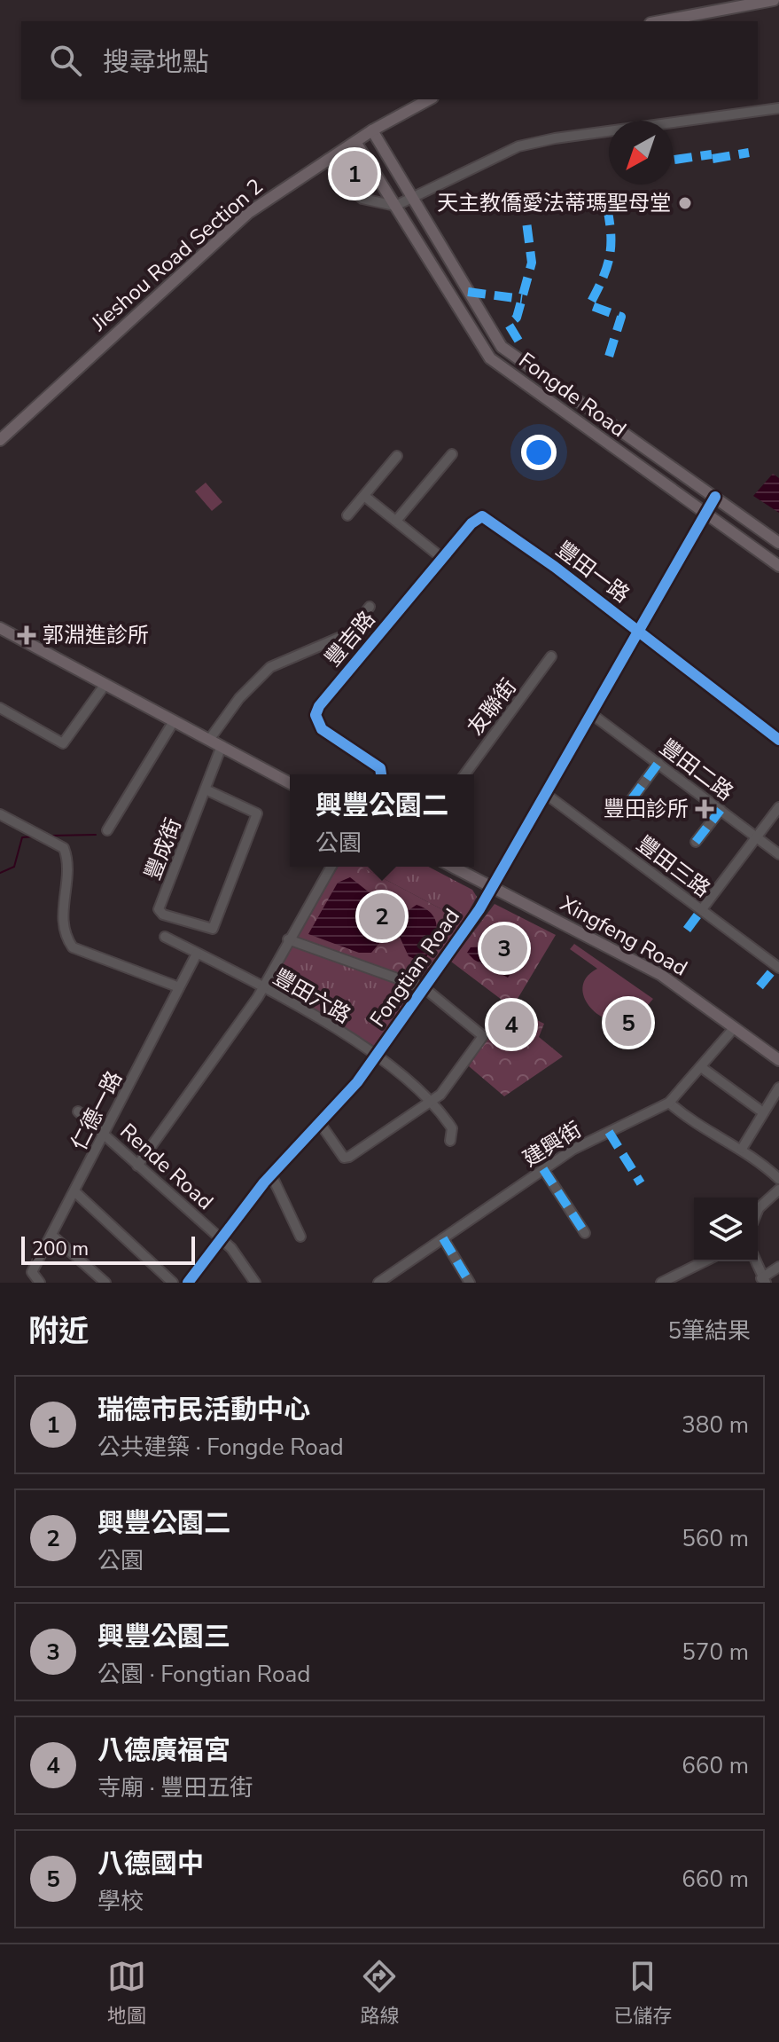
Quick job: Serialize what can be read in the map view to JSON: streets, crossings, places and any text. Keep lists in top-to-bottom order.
{
  "streets": {
    "main road": ["Jieshou Road Section 2", "Fongde Road", "Xingfeng Road"],
    "street": [
      "豐田一路",
      "豐吉路",
      "友聯街",
      "豐田二路",
      "豐成街",
      "豐田三路",
      "Fongtian Road",
      "豐田六路",
      "仁德一路",
      "建興街",
      "Rende Road"
    ]
  },
  "crossings": [
    ["Jieshou Road Section 2", "Fongde Road"],
    ["Fongde Road", "Fongtian Road"],
    ["豐田一路", "豐吉路"],
    ["豐田一路", "Fongtian Road"],
    ["豐田二路", "Fongtian Road"],
    ["豐田三路", "Fongtian Road"],
    ["Xingfeng Road", "Fongtian Road"],
    ["Xingfeng Road", "建興街"],
    ["Fongtian Road", "豐田六路"],
    ["Fongtian Road", "Rende Road"],
    ["豐田六路", "仁德一路"],
    ["仁德一路", "Rende Road"]
  ],
  "places": {
    "other": ["天主教僑愛法蒂瑪聖母堂"],
    "health": ["郭淵進診所", "豐田診所"]
  },
  "scale_bar": "200 m",
  "north": "bottom left",
  "page": {
    "search": "搜尋地點",
    "pins": [
      "1",
      "2",
      "3",
      "5",
      "4"
    ],
    "popup": ["興豐公園二", "公園"],
    "scale": "200 m",
    "heading": ["附近", "5筆結果"],
    "list": [
      {
        "mark": "1",
        "name": "瑞德市民活動中心",
        "note": "公共建築 · Fongde Road",
        "value": "380 m"
      },
      {
        "mark": "2",
        "name": "興豐公園二",
        "note": "公園",
        "value": "560 m"
      },
      {
        "mark": "3",
        "name": "興豐公園三",
        "note": "公園 · Fongtian Road",
        "value": "570 m"
      },
      {
        "mark": "4",
        "name": "八德廣福宮",
        "note": "寺廟 · 豐田五街",
        "value": "660 m"
      },
      {
        "mark": "5",
        "name": "八德國中",
        "note": "學校",
        "value": "660 m"
      }
    ],
    "nav": ["地圖", "路線", "已儲存"]
  }
}
